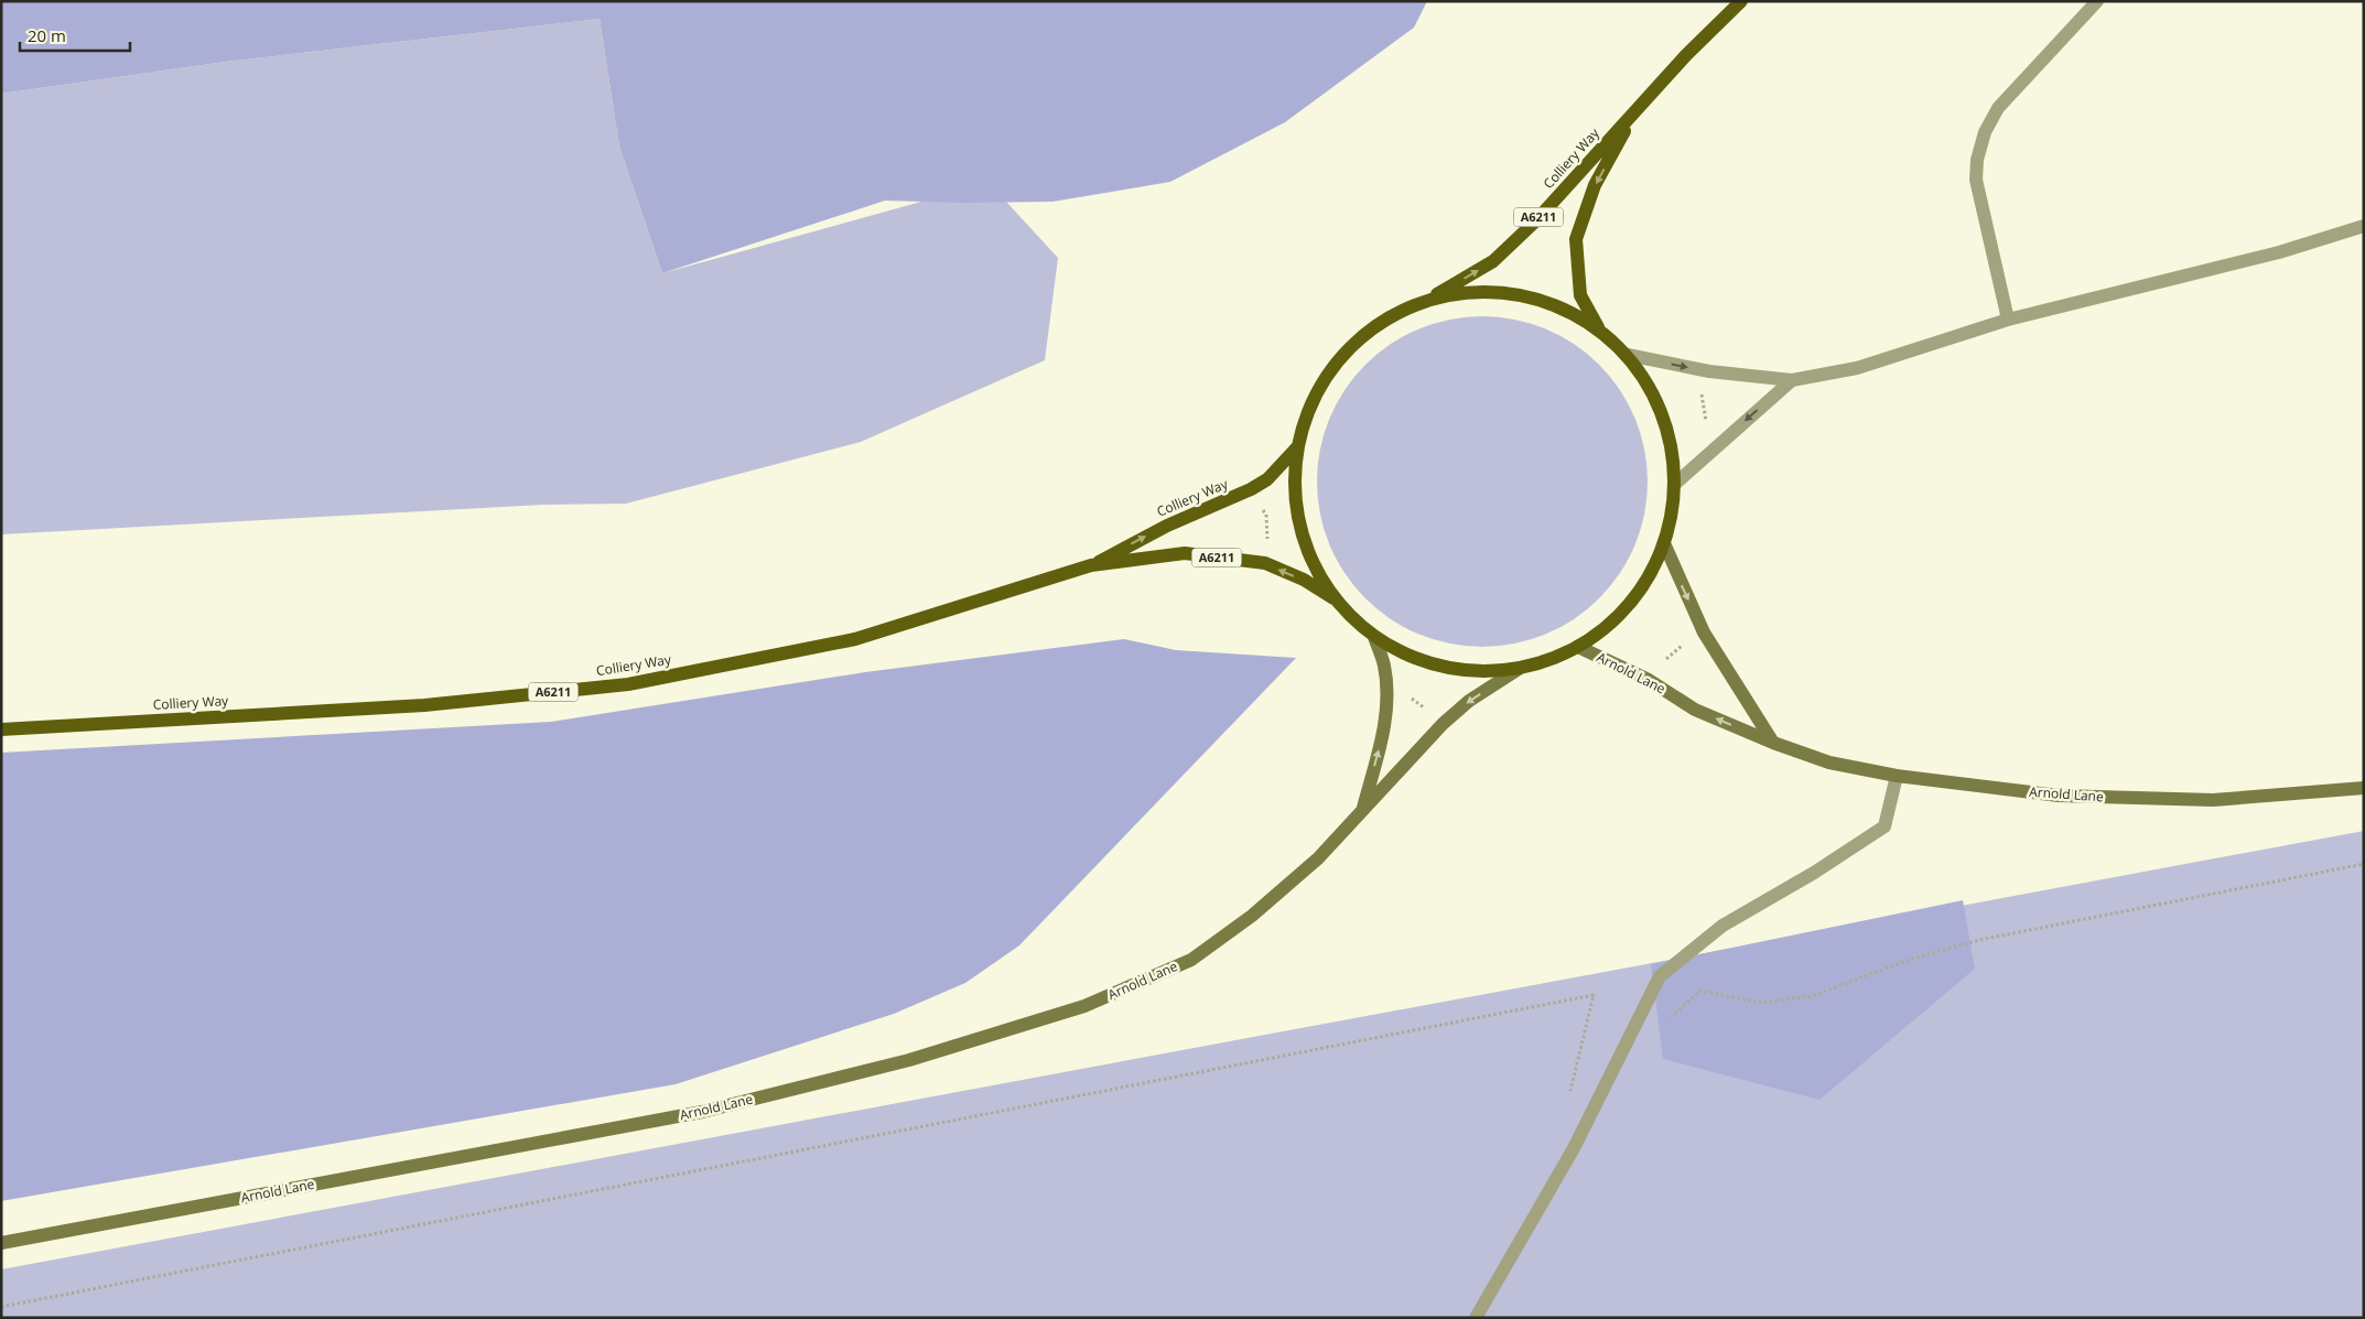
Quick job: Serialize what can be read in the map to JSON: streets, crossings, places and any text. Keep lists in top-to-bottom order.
{
  "streets": {
    "main road": ["Colliery Way", "A6211"],
    "street": ["Arnold Lane"]
  },
  "scale_bar": "20 m"
}
